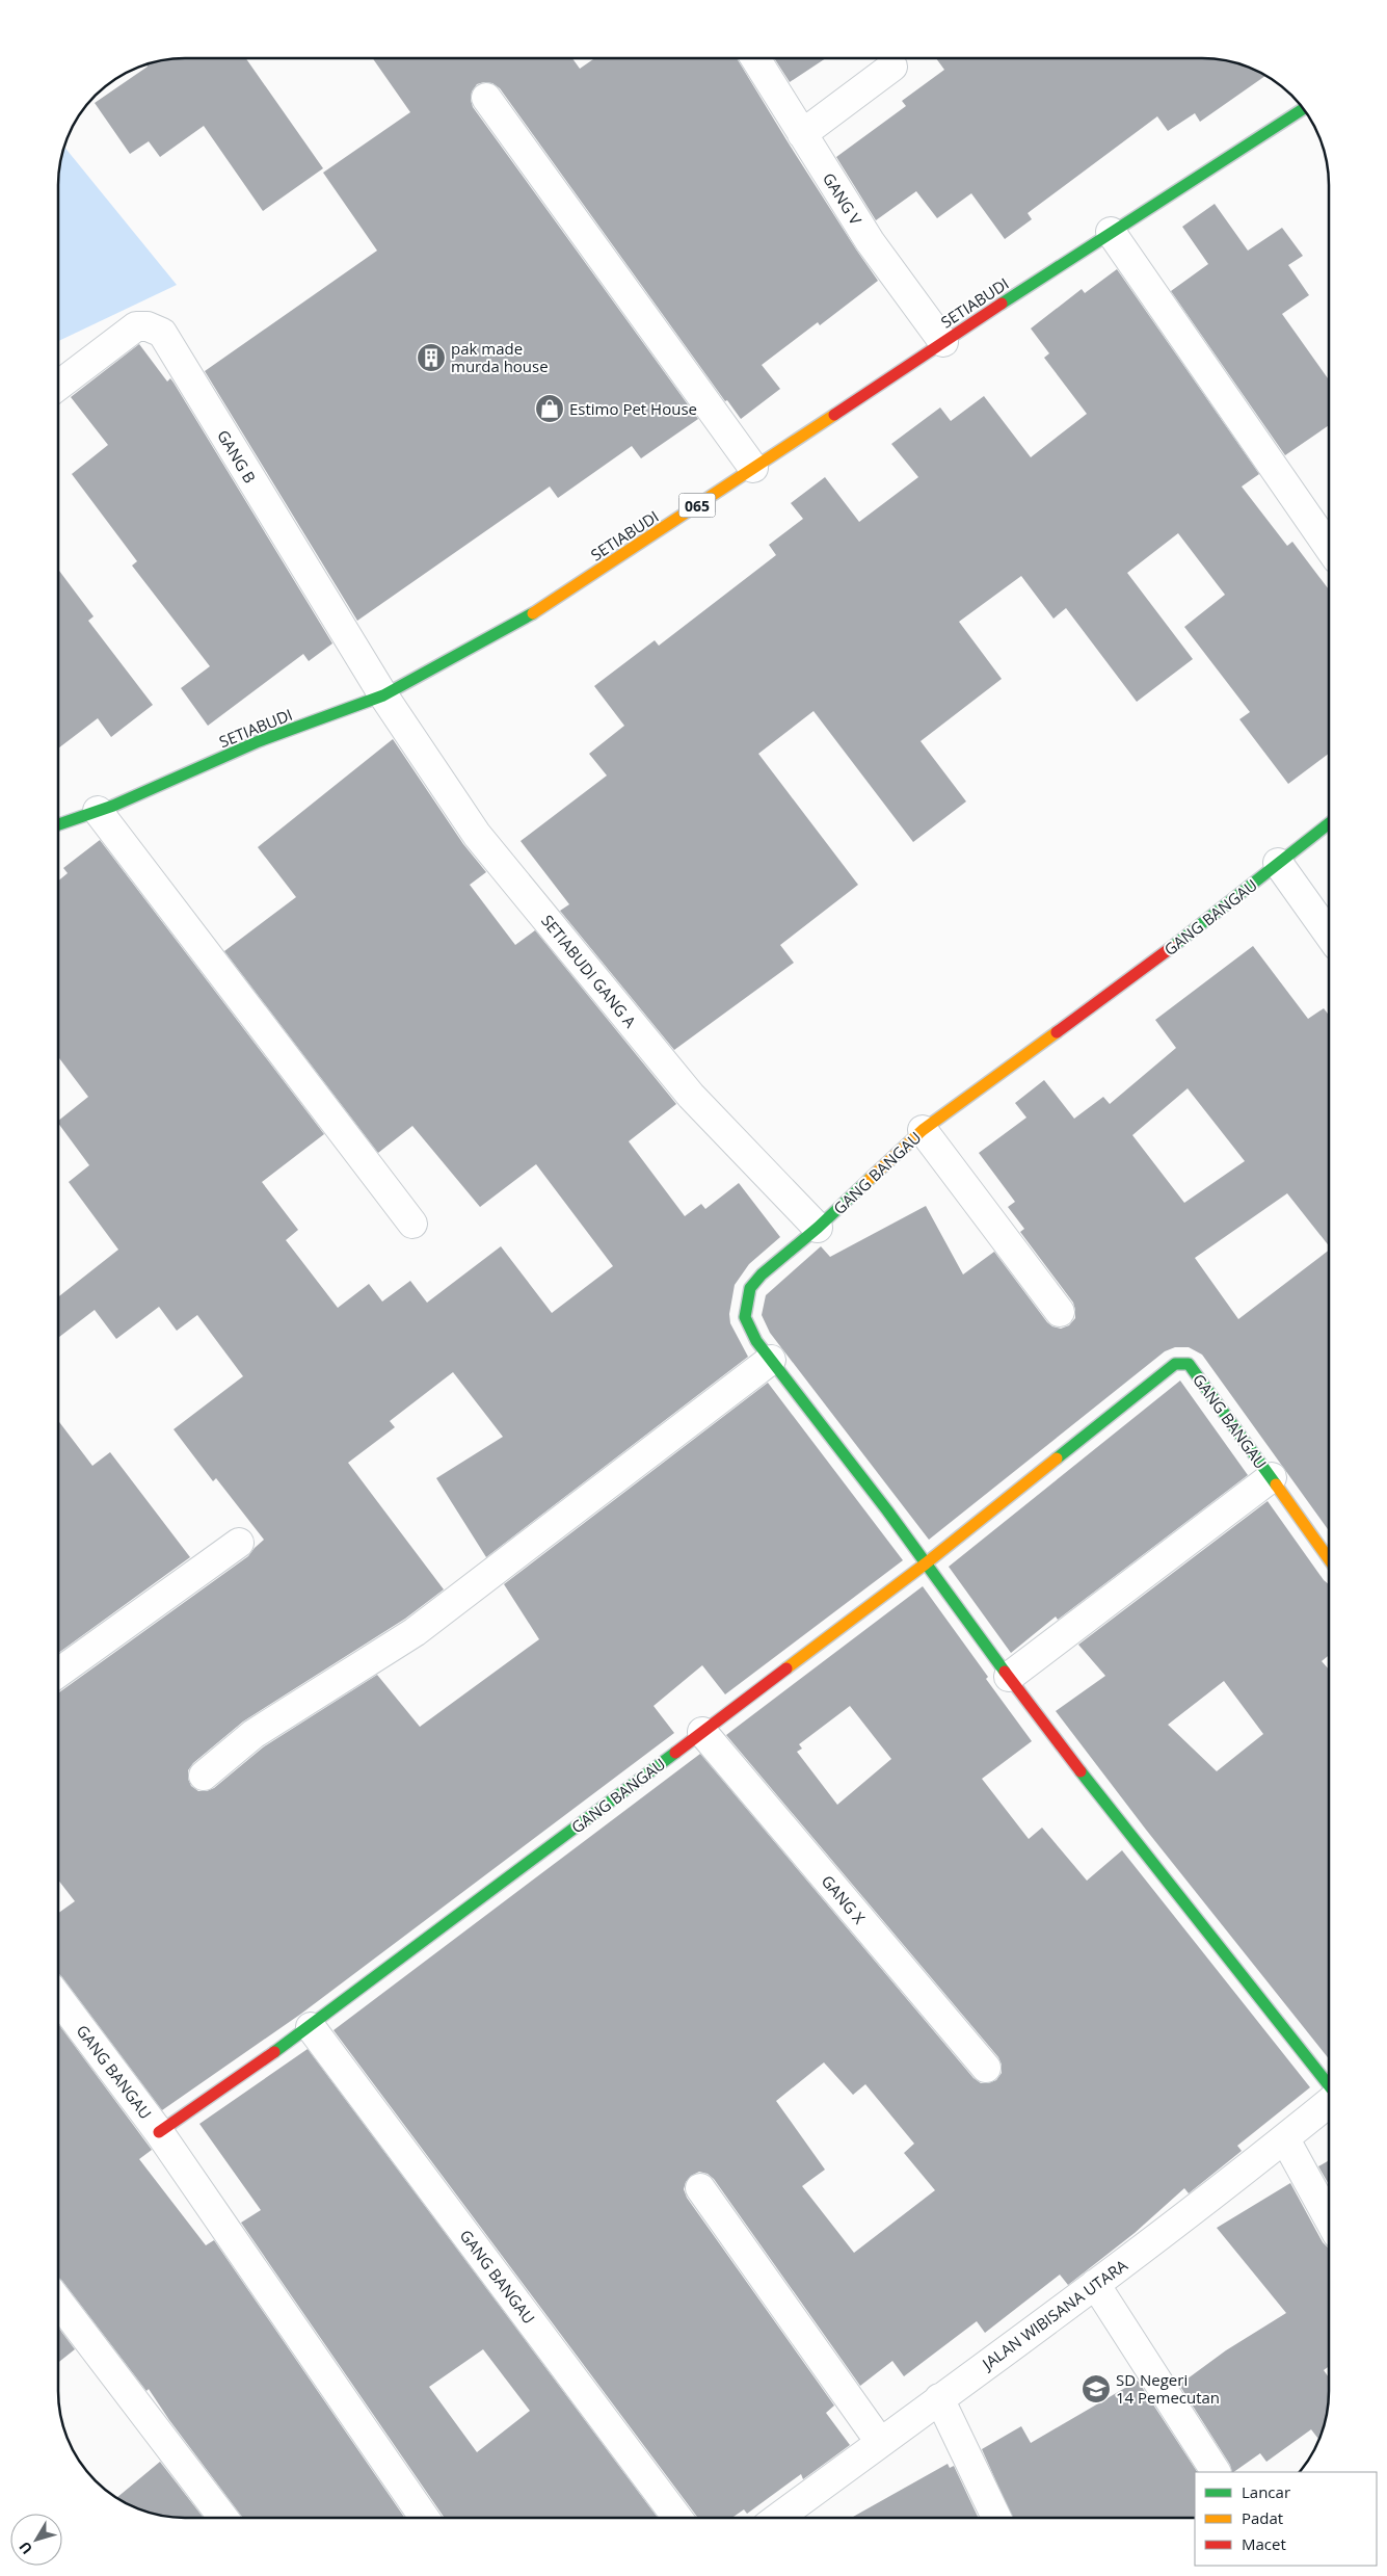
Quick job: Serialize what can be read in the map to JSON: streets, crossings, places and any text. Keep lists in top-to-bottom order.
{
  "streets": {
    "street": [
      "GANG V",
      "SETIABUDI",
      "GANG B",
      "065",
      "GANG BANGAU",
      "SETIABUDI GANG A",
      "GANG X",
      "JALAN WIBISANA UTARA"
    ]
  },
  "crossings": [
    ["GANG V", "SETIABUDI"],
    ["SETIABUDI", "GANG B"],
    ["SETIABUDI", "SETIABUDI GANG A"],
    ["GANG B", "SETIABUDI GANG A"],
    ["GANG BANGAU", "SETIABUDI GANG A"],
    ["GANG BANGAU", "GANG X"]
  ],
  "places": {
    "building": ["pak made murda house"],
    "shop": ["Estimo Pet House"],
    "school or university": ["SD Negeri 14 Pemecutan"]
  },
  "legend": ["Lancar", "Padat", "Macet"],
  "north": "bottom left"
}
